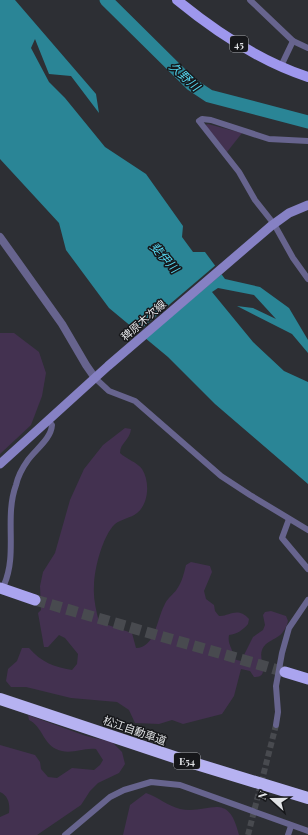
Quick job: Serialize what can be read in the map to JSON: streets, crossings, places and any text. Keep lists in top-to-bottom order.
{
  "streets": {
    "highway": ["松江自動車道", "E54"],
    "main road": ["45", "稗原木次線"]
  },
  "water": ["久野川", "斐伊川"],
  "north": "left"
}
